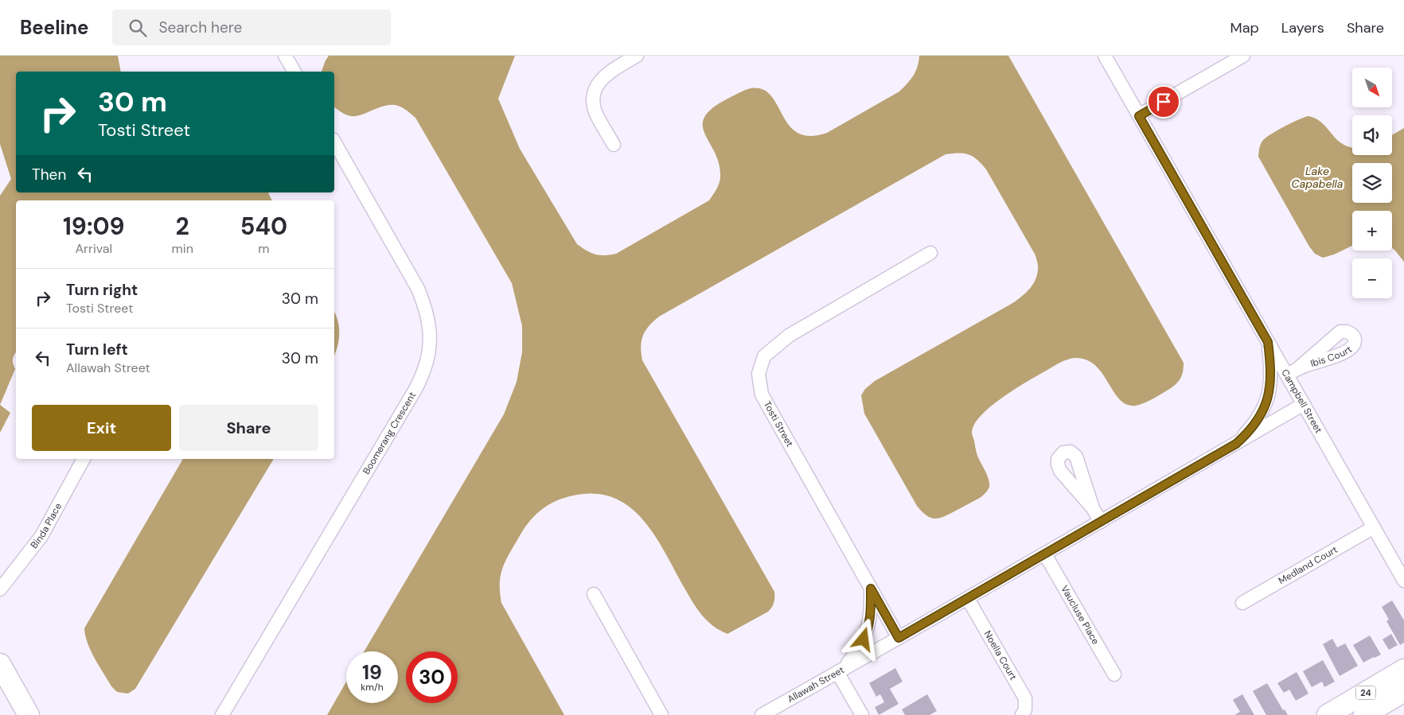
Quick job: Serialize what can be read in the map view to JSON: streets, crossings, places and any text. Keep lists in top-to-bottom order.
{
  "streets": {
    "main road": ["24"],
    "street": [
      "Campbell Street",
      "Tosti Street",
      "Boomerang Crescent",
      "Binda Place",
      "Medland Court",
      "Vaucluse Place",
      "Noella Court",
      "Allawah Street"
    ]
  },
  "crossings": [
    ["Campbell Street", "Medland Court"],
    ["Campbell Street", "Allawah Street"],
    ["Tosti Street", "Allawah Street"],
    ["Vaucluse Place", "Allawah Street"],
    ["Noella Court", "Allawah Street"]
  ],
  "water": ["Lake Capabella"],
  "north": "bottom right",
  "page": {
    "header": "Beeline",
    "search": "Search here",
    "nav": ["Map", "Layers", "Share"],
    "map_buttons": ["+", "−"],
    "turn": ["30 m", "Tosti Street"],
    "then": "Then",
    "eta": [
      "19:09",
      "Arrival",
      "2",
      "min",
      "540",
      "m"
    ],
    "list": [
      {
        "name": "Turn right",
        "note": "Tosti Street",
        "value": "30 m"
      },
      {
        "name": "Turn left",
        "note": "Allawah Street",
        "value": "30 m"
      }
    ],
    "buttons": ["Exit", "Share"],
    "speed": "19 km/h",
    "limit": "30"
  }
}
